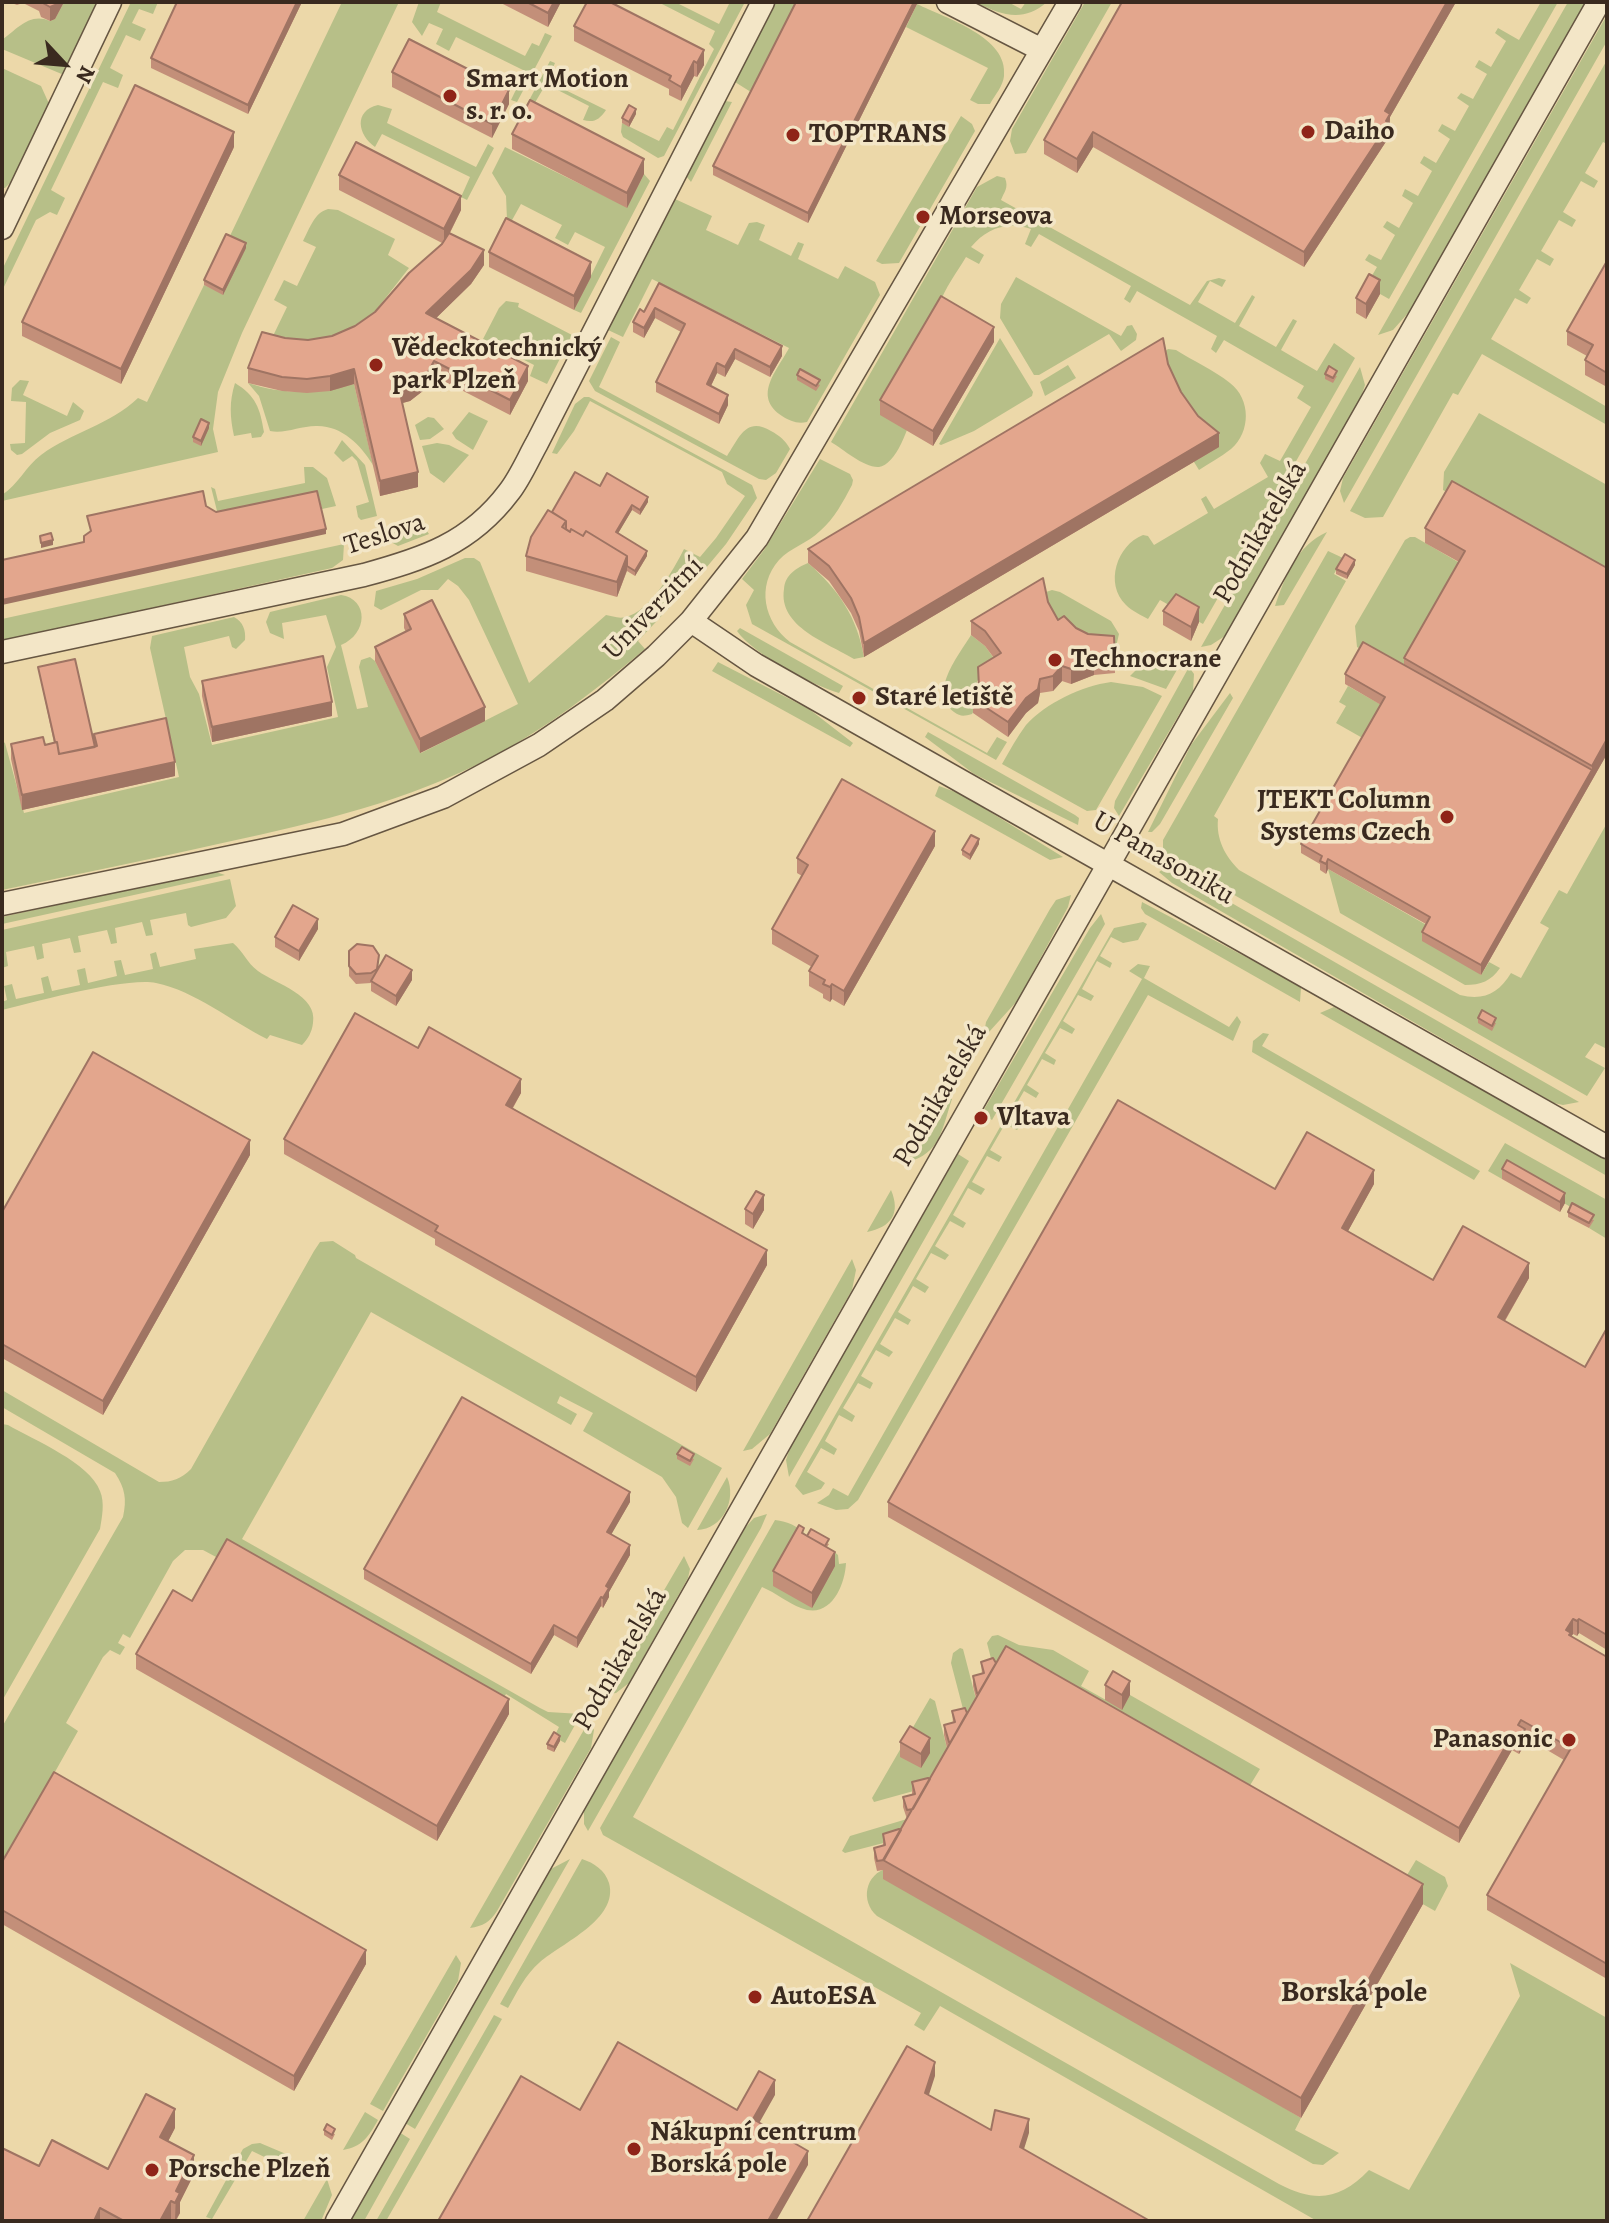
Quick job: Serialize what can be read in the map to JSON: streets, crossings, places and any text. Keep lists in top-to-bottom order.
{
  "streets": {
    "street": [
      "Podnikatelská",
      "Teslova",
      "Univerzitní",
      "U Panasoniku"
    ]
  },
  "crossings": [
    ["Podnikatelská", "U Panasoniku"],
    ["Univerzitní", "U Panasoniku"]
  ],
  "districts": ["Borská pole"],
  "places": [
    "Smart Motion s. r. o.",
    "Daiho",
    "TOPTRANS",
    "Morseova",
    "Vědeckotechnický park Plzeň",
    "Technocrane",
    "Staré letiště",
    "JTEKT Column Systems Czech",
    "Vltava",
    "Panasonic",
    "AutoESA",
    "Nákupní centrum Borská pole",
    "Porsche Plzeň"
  ],
  "north": "bottom right"
}
